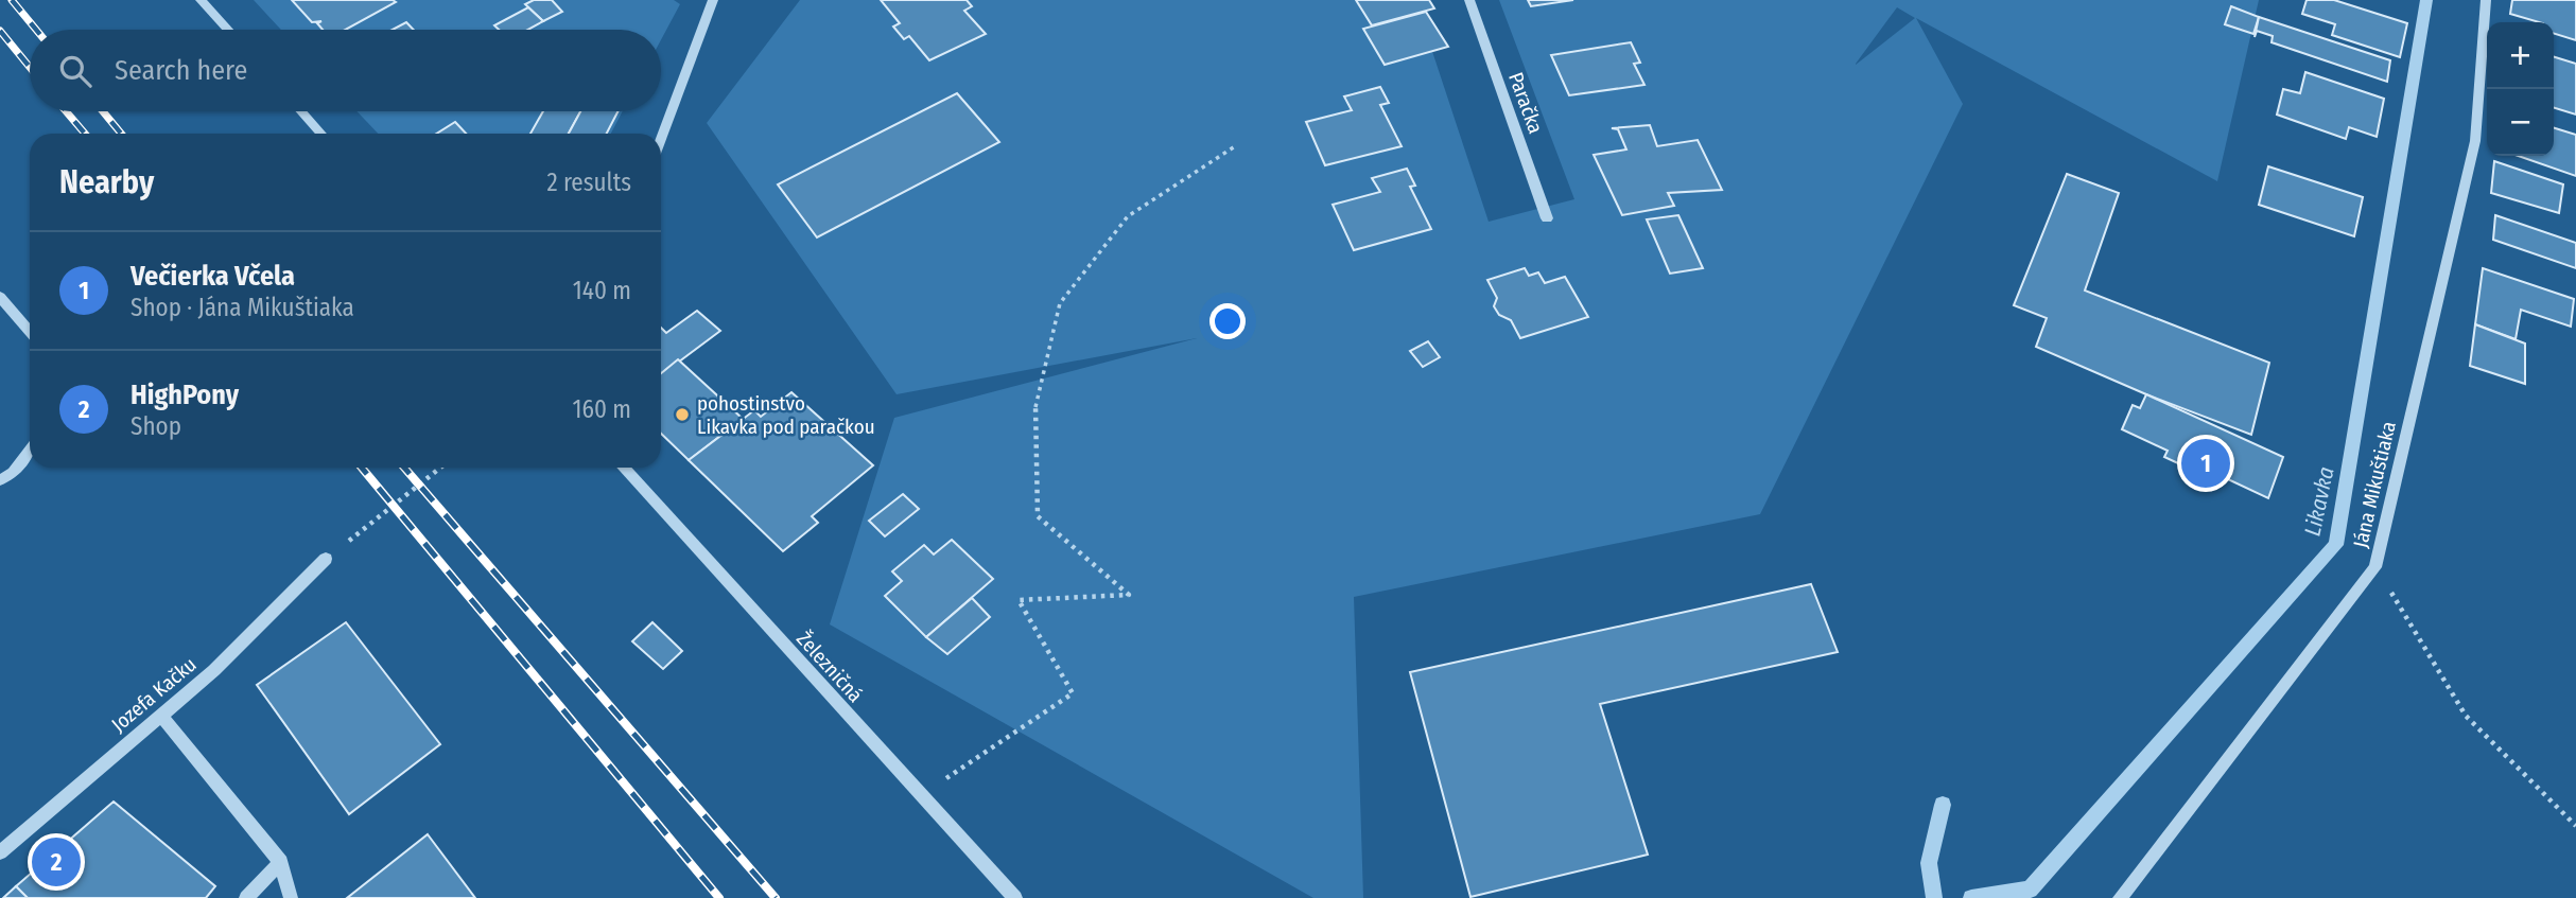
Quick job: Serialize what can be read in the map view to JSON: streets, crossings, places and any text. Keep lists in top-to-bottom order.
{
  "streets": {
    "street": [
      "Paračka",
      "Jána Mikuštiaka",
      "Železničná",
      "Jozefa Kačku"
    ]
  },
  "water": ["Likavka"],
  "places": ["pohostinstvo Likavka pod paračkou"],
  "page": {
    "map_buttons": ["+", "−"],
    "search": "Search here",
    "heading": ["Nearby", "2 results"],
    "list": [
      {
        "mark": "1",
        "name": "Večierka Včela",
        "note": "Shop · Jána Mikuštiaka",
        "value": "140 m"
      },
      {
        "mark": "2",
        "name": "HighPony",
        "note": "Shop",
        "value": "160 m"
      }
    ],
    "pins": ["1", "2"]
  }
}
